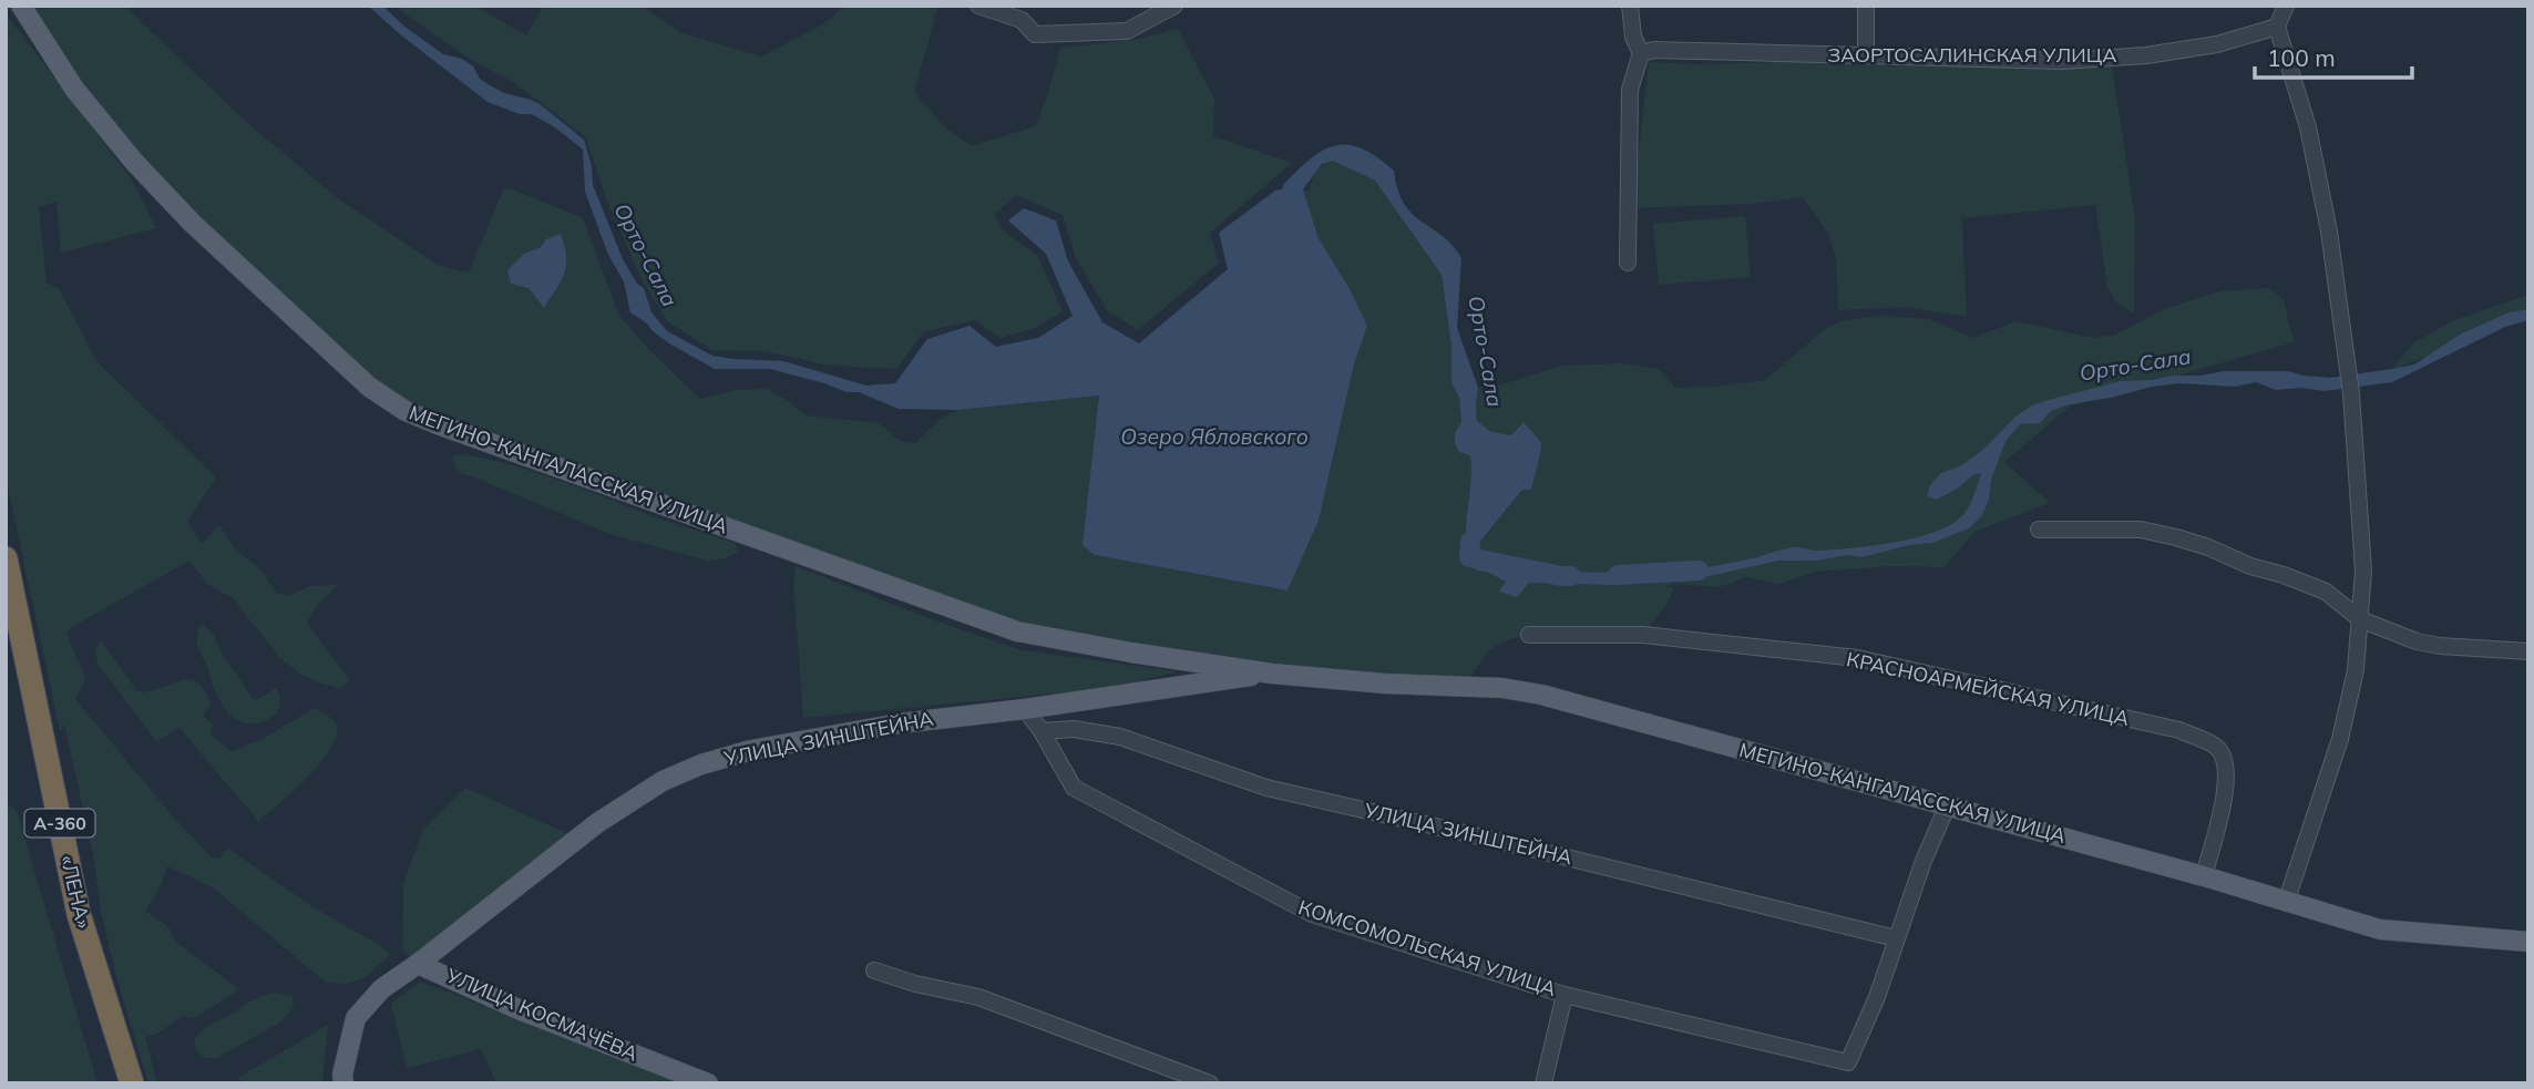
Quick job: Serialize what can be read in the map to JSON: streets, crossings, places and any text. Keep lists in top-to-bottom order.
{
  "streets": {
    "highway": ["А-360", "«ЛЕНА»"],
    "main road": ["МЕГИНО-КАНГАЛАССКАЯ УЛИЦА", "УЛИЦА ЗИНШТЕЙНА", "УЛИЦА КОСМАЧЁВА"],
    "street": ["ЗАОРТОСАЛИНСКАЯ УЛИЦА", "КРАСНОАРМЕЙСКАЯ УЛИЦА", "КОМСОМОЛЬСКАЯ УЛИЦА"]
  },
  "crossings": [
    ["МЕГИНО-КАНГАЛАССКАЯ УЛИЦА", "КРАСНОАРМЕЙСКАЯ УЛИЦА"],
    ["МЕГИНО-КАНГАЛАССКАЯ УЛИЦА", "УЛИЦА ЗИНШТЕЙНА"],
    ["МЕГИНО-КАНГАЛАССКАЯ УЛИЦА", "КОМСОМОЛЬСКАЯ УЛИЦА"],
    ["УЛИЦА ЗИНШТЕЙНА", "КОМСОМОЛЬСКАЯ УЛИЦА"],
    ["УЛИЦА ЗИНШТЕЙНА", "УЛИЦА КОСМАЧЁВА"]
  ],
  "water": ["Орто-Сала", "Озеро Ябловского"],
  "scale_bar": "100 m"
}
